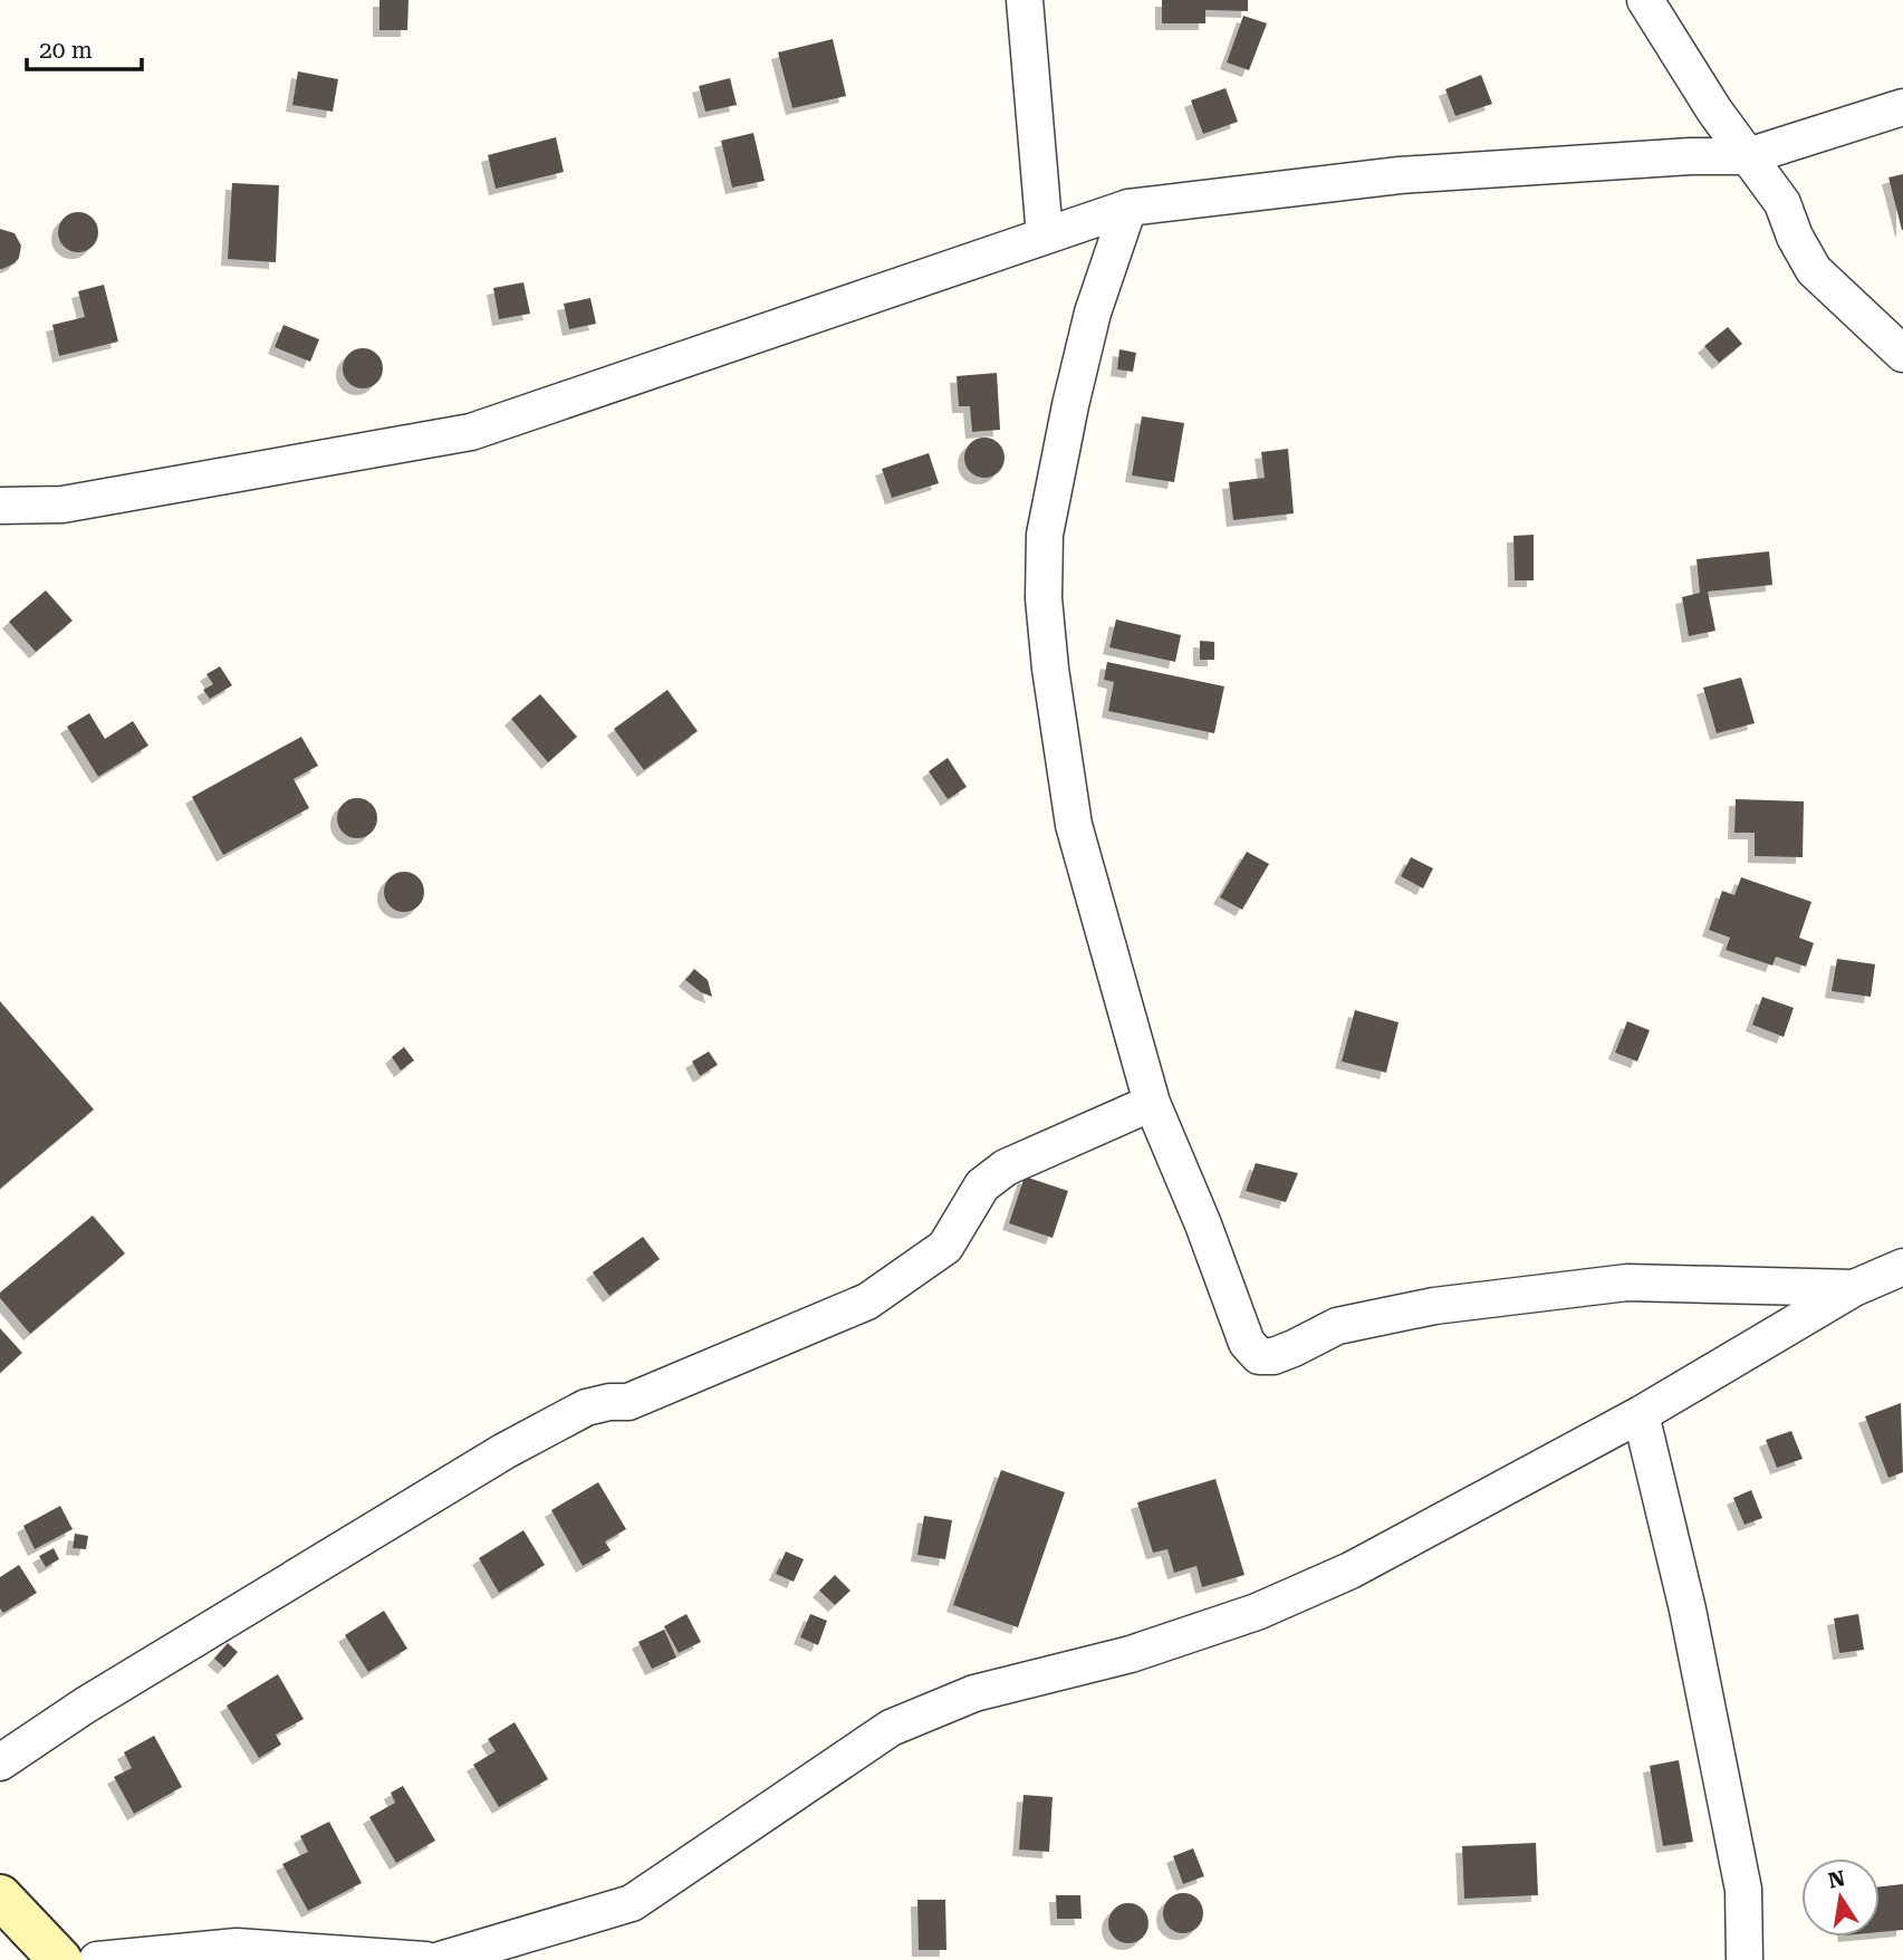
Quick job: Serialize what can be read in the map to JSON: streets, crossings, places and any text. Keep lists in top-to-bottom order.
{
  "scale_bar": "20 m",
  "north": "top"
}
